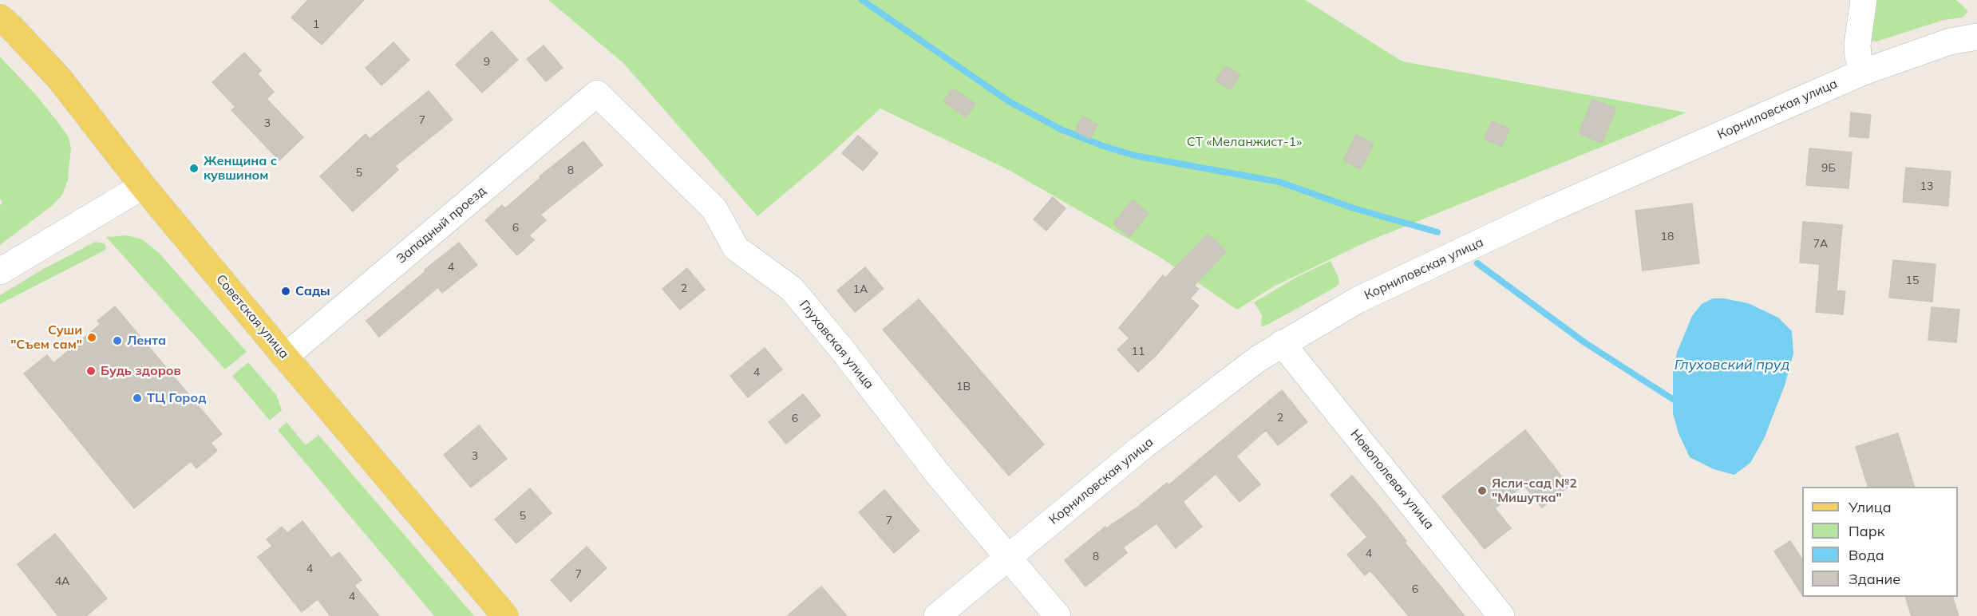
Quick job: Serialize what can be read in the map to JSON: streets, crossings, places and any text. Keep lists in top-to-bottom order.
{
  "streets": {
    "main road": ["Советская улица"],
    "street": [
      "Корниловская улица",
      "Западный проезд",
      "Глуховская улица",
      "Новополевая улица"
    ]
  },
  "crossings": [
    ["Корниловская улица", "Глуховская улица"],
    ["Корниловская улица", "Новополевая улица"],
    ["Западный проезд", "Советская улица"],
    ["Западный проезд", "Глуховская улица"]
  ],
  "water": ["Глуховский пруд"],
  "parks": ["СТ «Меланжист-1»"],
  "places": [
    "Женщина с кувшином",
    "Сады",
    "Суши \"Съем сам\"",
    "Лента",
    "Будь здоров",
    "ТЦ Город",
    "Ясли-сад №2 \"Мишутка\""
  ],
  "house_numbers": [
    "1",
    "9",
    "7",
    "3",
    "9Б",
    "8",
    "5",
    "13",
    "6",
    "18",
    "7А",
    "4",
    "15",
    "2",
    "1А",
    "11",
    "4",
    "1В",
    "2",
    "6",
    "3",
    "5",
    "7",
    "4",
    "8",
    "4",
    "7",
    "4А",
    "6",
    "4"
  ],
  "legend": [
    "Улица",
    "Парк",
    "Вода",
    "Здание"
  ]
}
